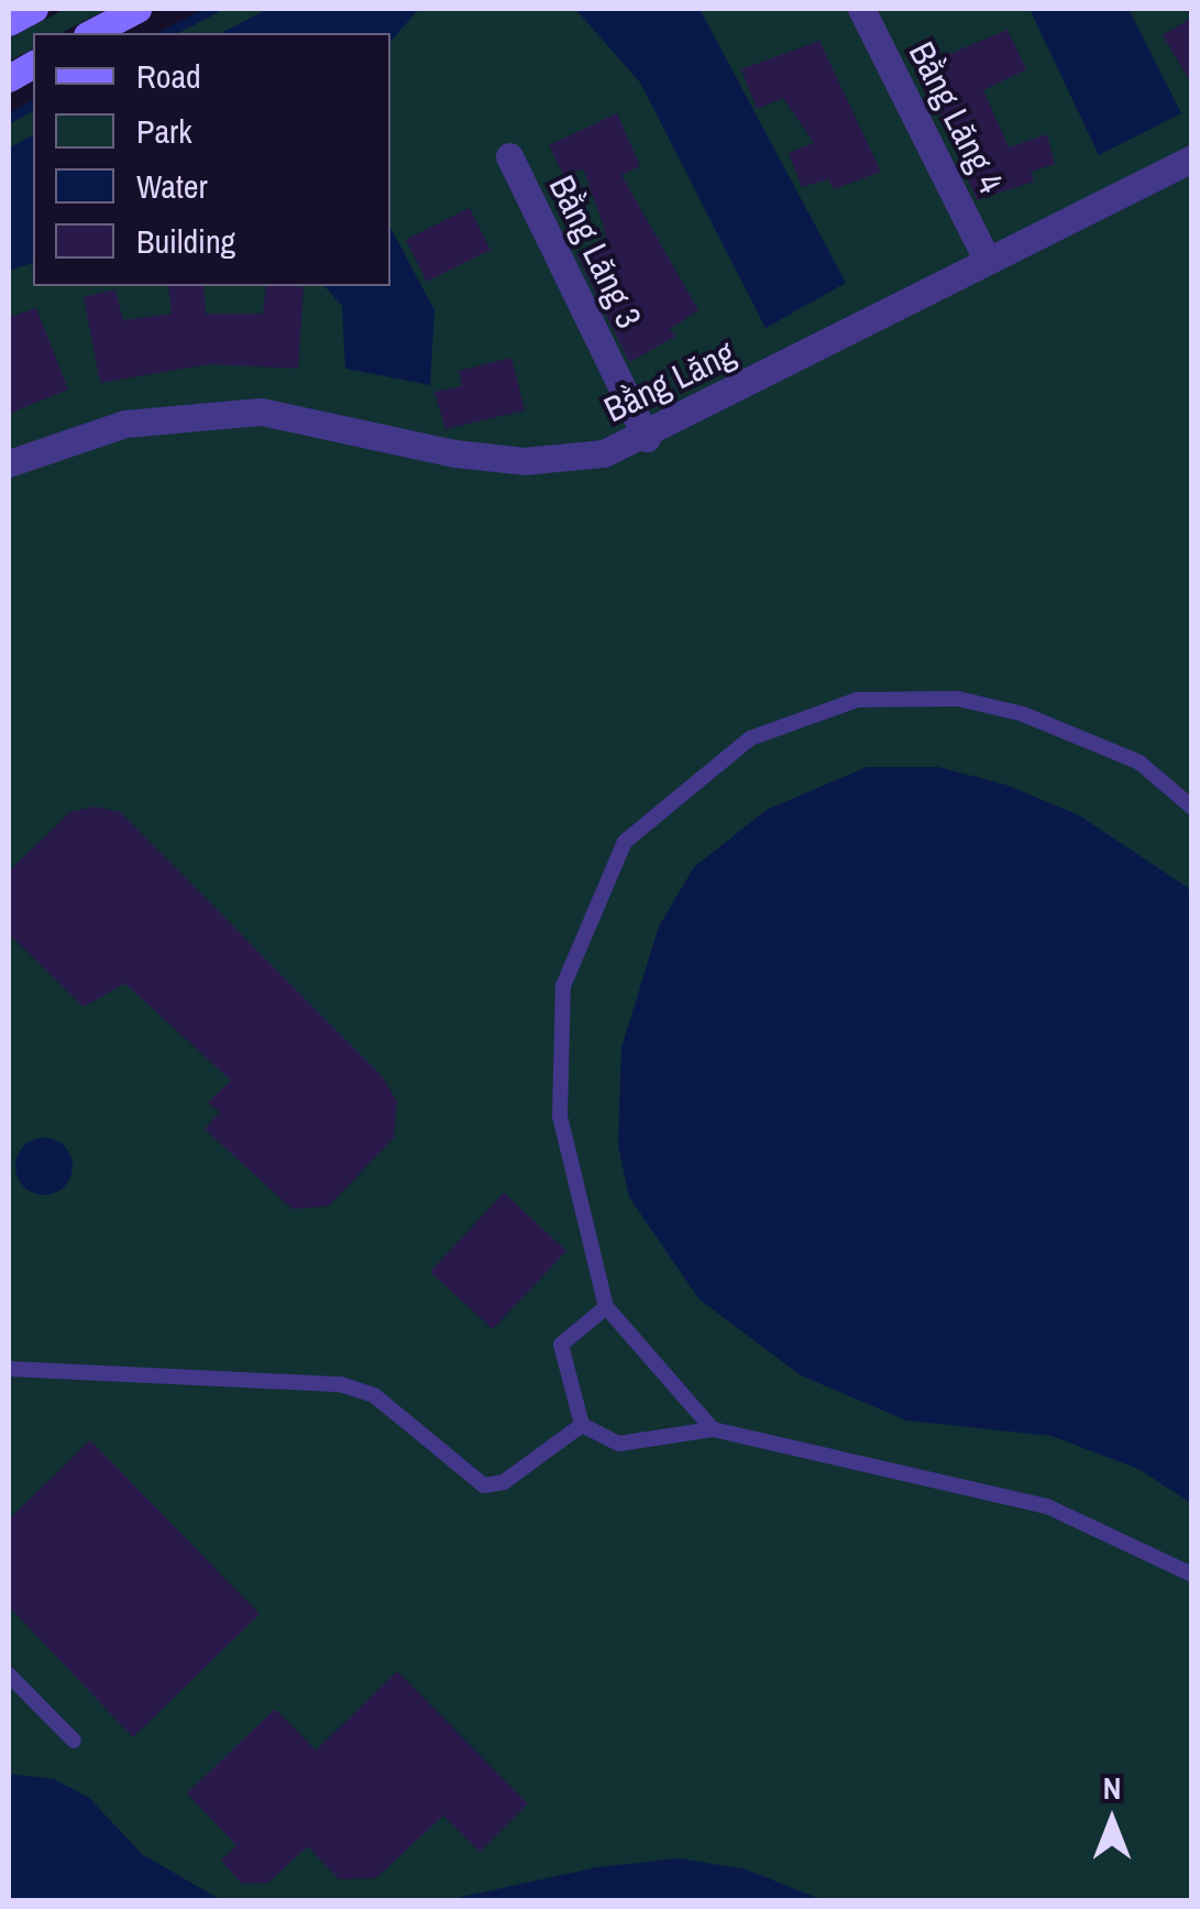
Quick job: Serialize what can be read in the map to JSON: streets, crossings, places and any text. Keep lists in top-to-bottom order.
{
  "streets": {
    "street": ["Bằng Lăng 4", "Bằng Lăng 3", "Bằng Lăng"]
  },
  "crossings": [
    ["Bằng Lăng 4", "Bằng Lăng"],
    ["Bằng Lăng 3", "Bằng Lăng"]
  ],
  "legend": [
    "Road",
    "Park",
    "Water",
    "Building"
  ],
  "north": "top"
}
